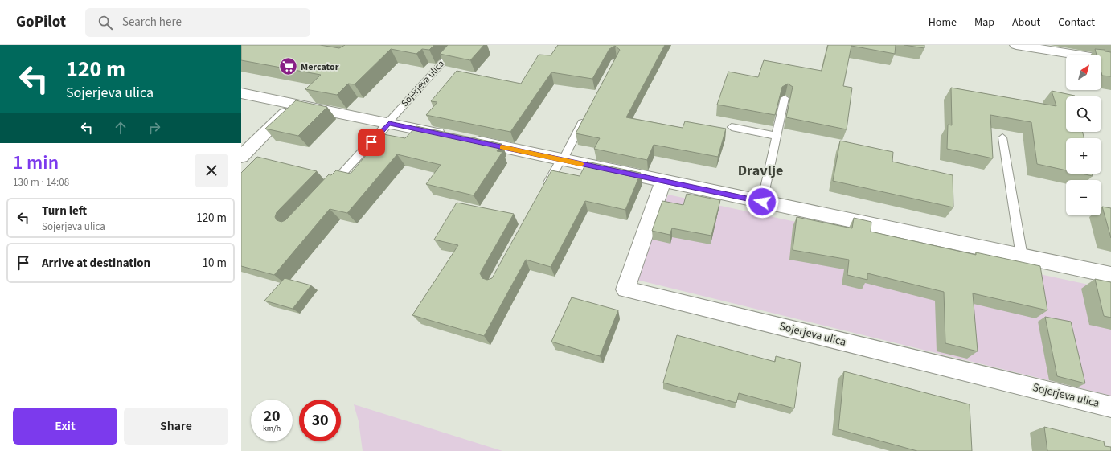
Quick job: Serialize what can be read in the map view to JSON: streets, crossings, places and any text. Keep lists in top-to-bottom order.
{
  "streets": {
    "street": ["Sojerjeva ulica"]
  },
  "districts": ["Dravlje"],
  "places": {
    "supermarket": ["Mercator"]
  },
  "north": "top right",
  "page": {
    "header": "GoPilot",
    "search": "Search here",
    "nav": [
      "Home",
      "Map",
      "About",
      "Contact"
    ],
    "turn": ["120 m", "Sojerjeva ulica"],
    "map_buttons": ["+", "−"],
    "heading": ["1 min", "130 m · 14:08"],
    "list": [
      {
        "name": "Turn left",
        "note": "Sojerjeva ulica",
        "value": "120 m"
      },
      {
        "name": "Arrive at destination",
        "value": "10 m"
      }
    ],
    "speed": "20 km/h",
    "limit": "30",
    "buttons": ["Exit", "Share"]
  }
}
